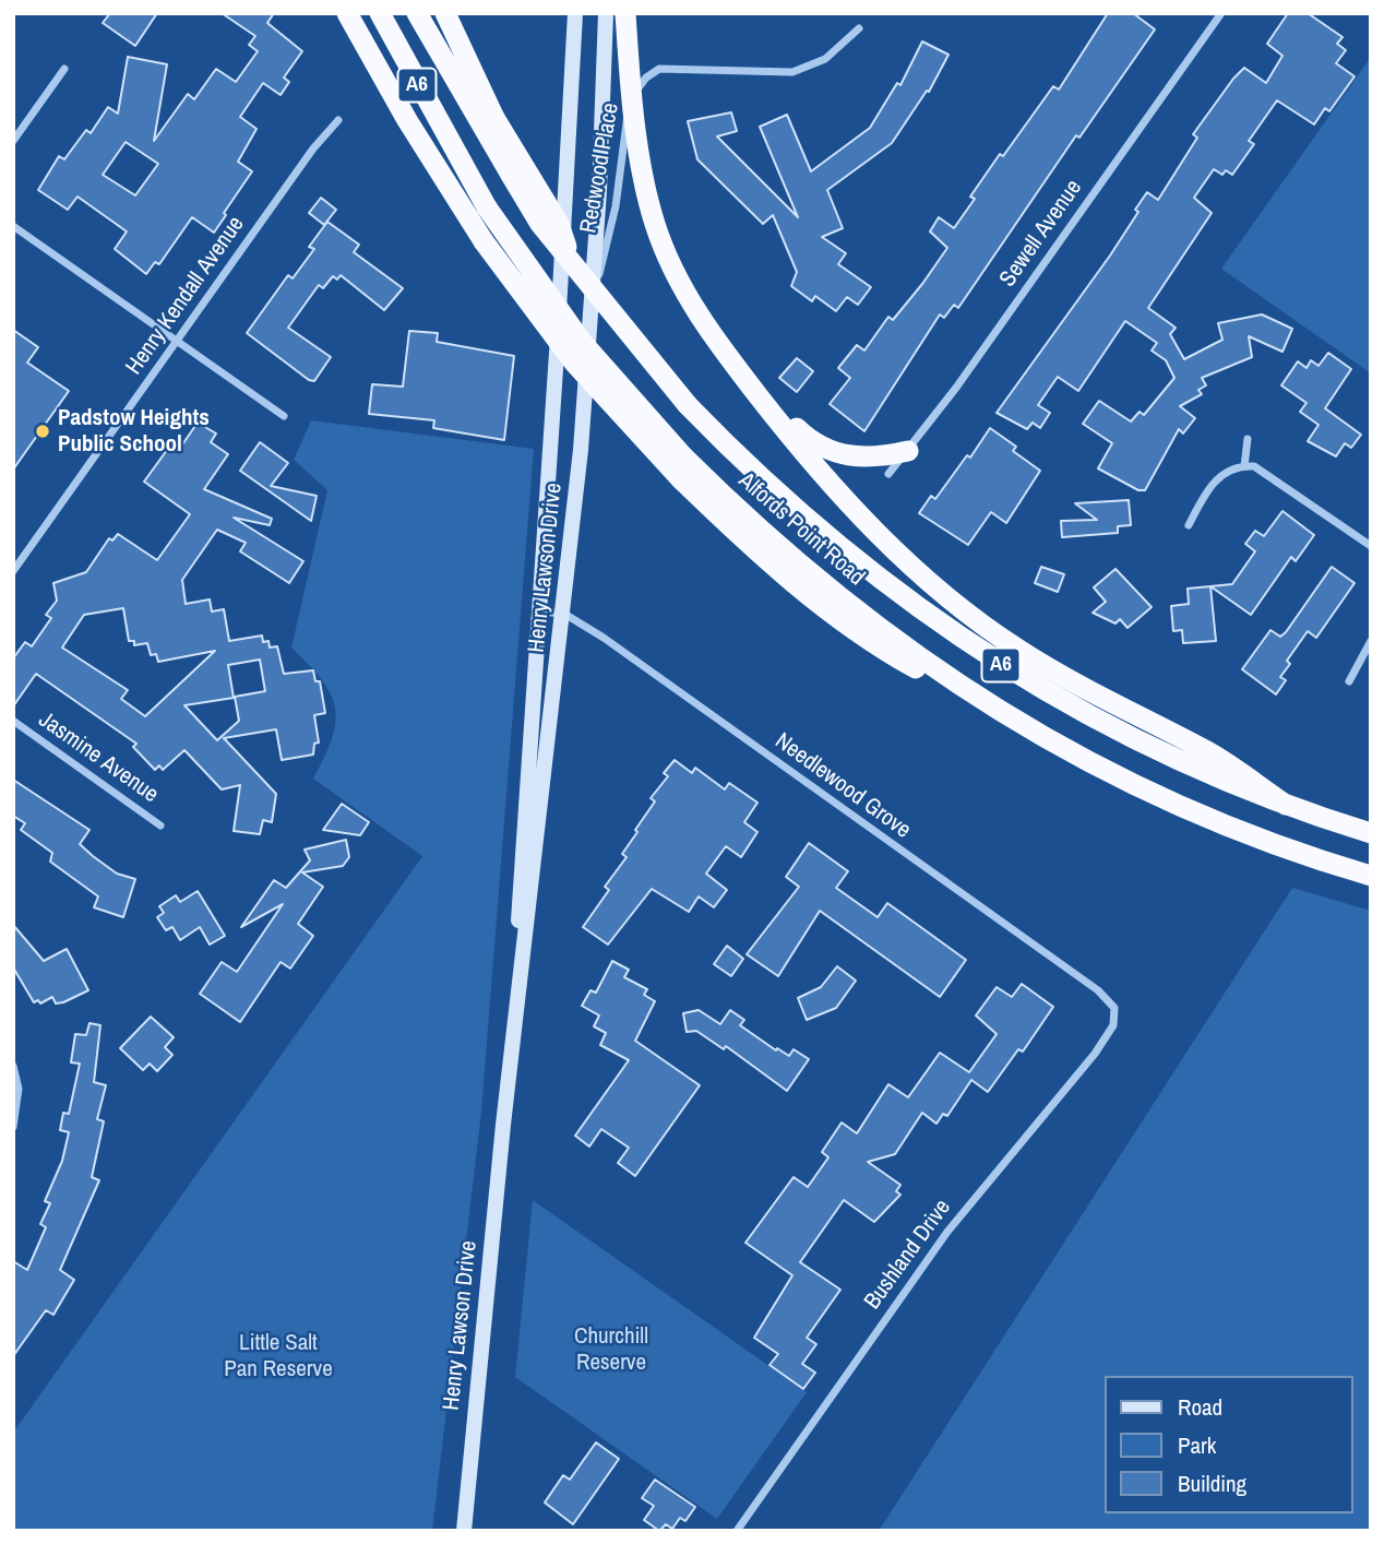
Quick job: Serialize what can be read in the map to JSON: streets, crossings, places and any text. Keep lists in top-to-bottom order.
{
  "streets": {
    "highway": ["A6", "Alfords Point Road"],
    "main road": ["Henry Lawson Drive"],
    "street": [
      "Redwood Place",
      "Sewell Avenue",
      "Henry Kendall Avenue",
      "Jasmine Avenue",
      "Needlewood Grove",
      "Bushland Drive"
    ]
  },
  "crossings": [
    ["A6", "Redwood Place"],
    ["A6", "Alfords Point Road"],
    ["Redwood Place", "Henry Lawson Drive"],
    ["Henry Lawson Drive", "Needlewood Grove"],
    ["Needlewood Grove", "Bushland Drive"]
  ],
  "parks": ["Churchill Reserve", "Little Salt Pan Reserve"],
  "places": ["Padstow Heights Public School"],
  "legend": ["Road", "Park", "Building"]
}
